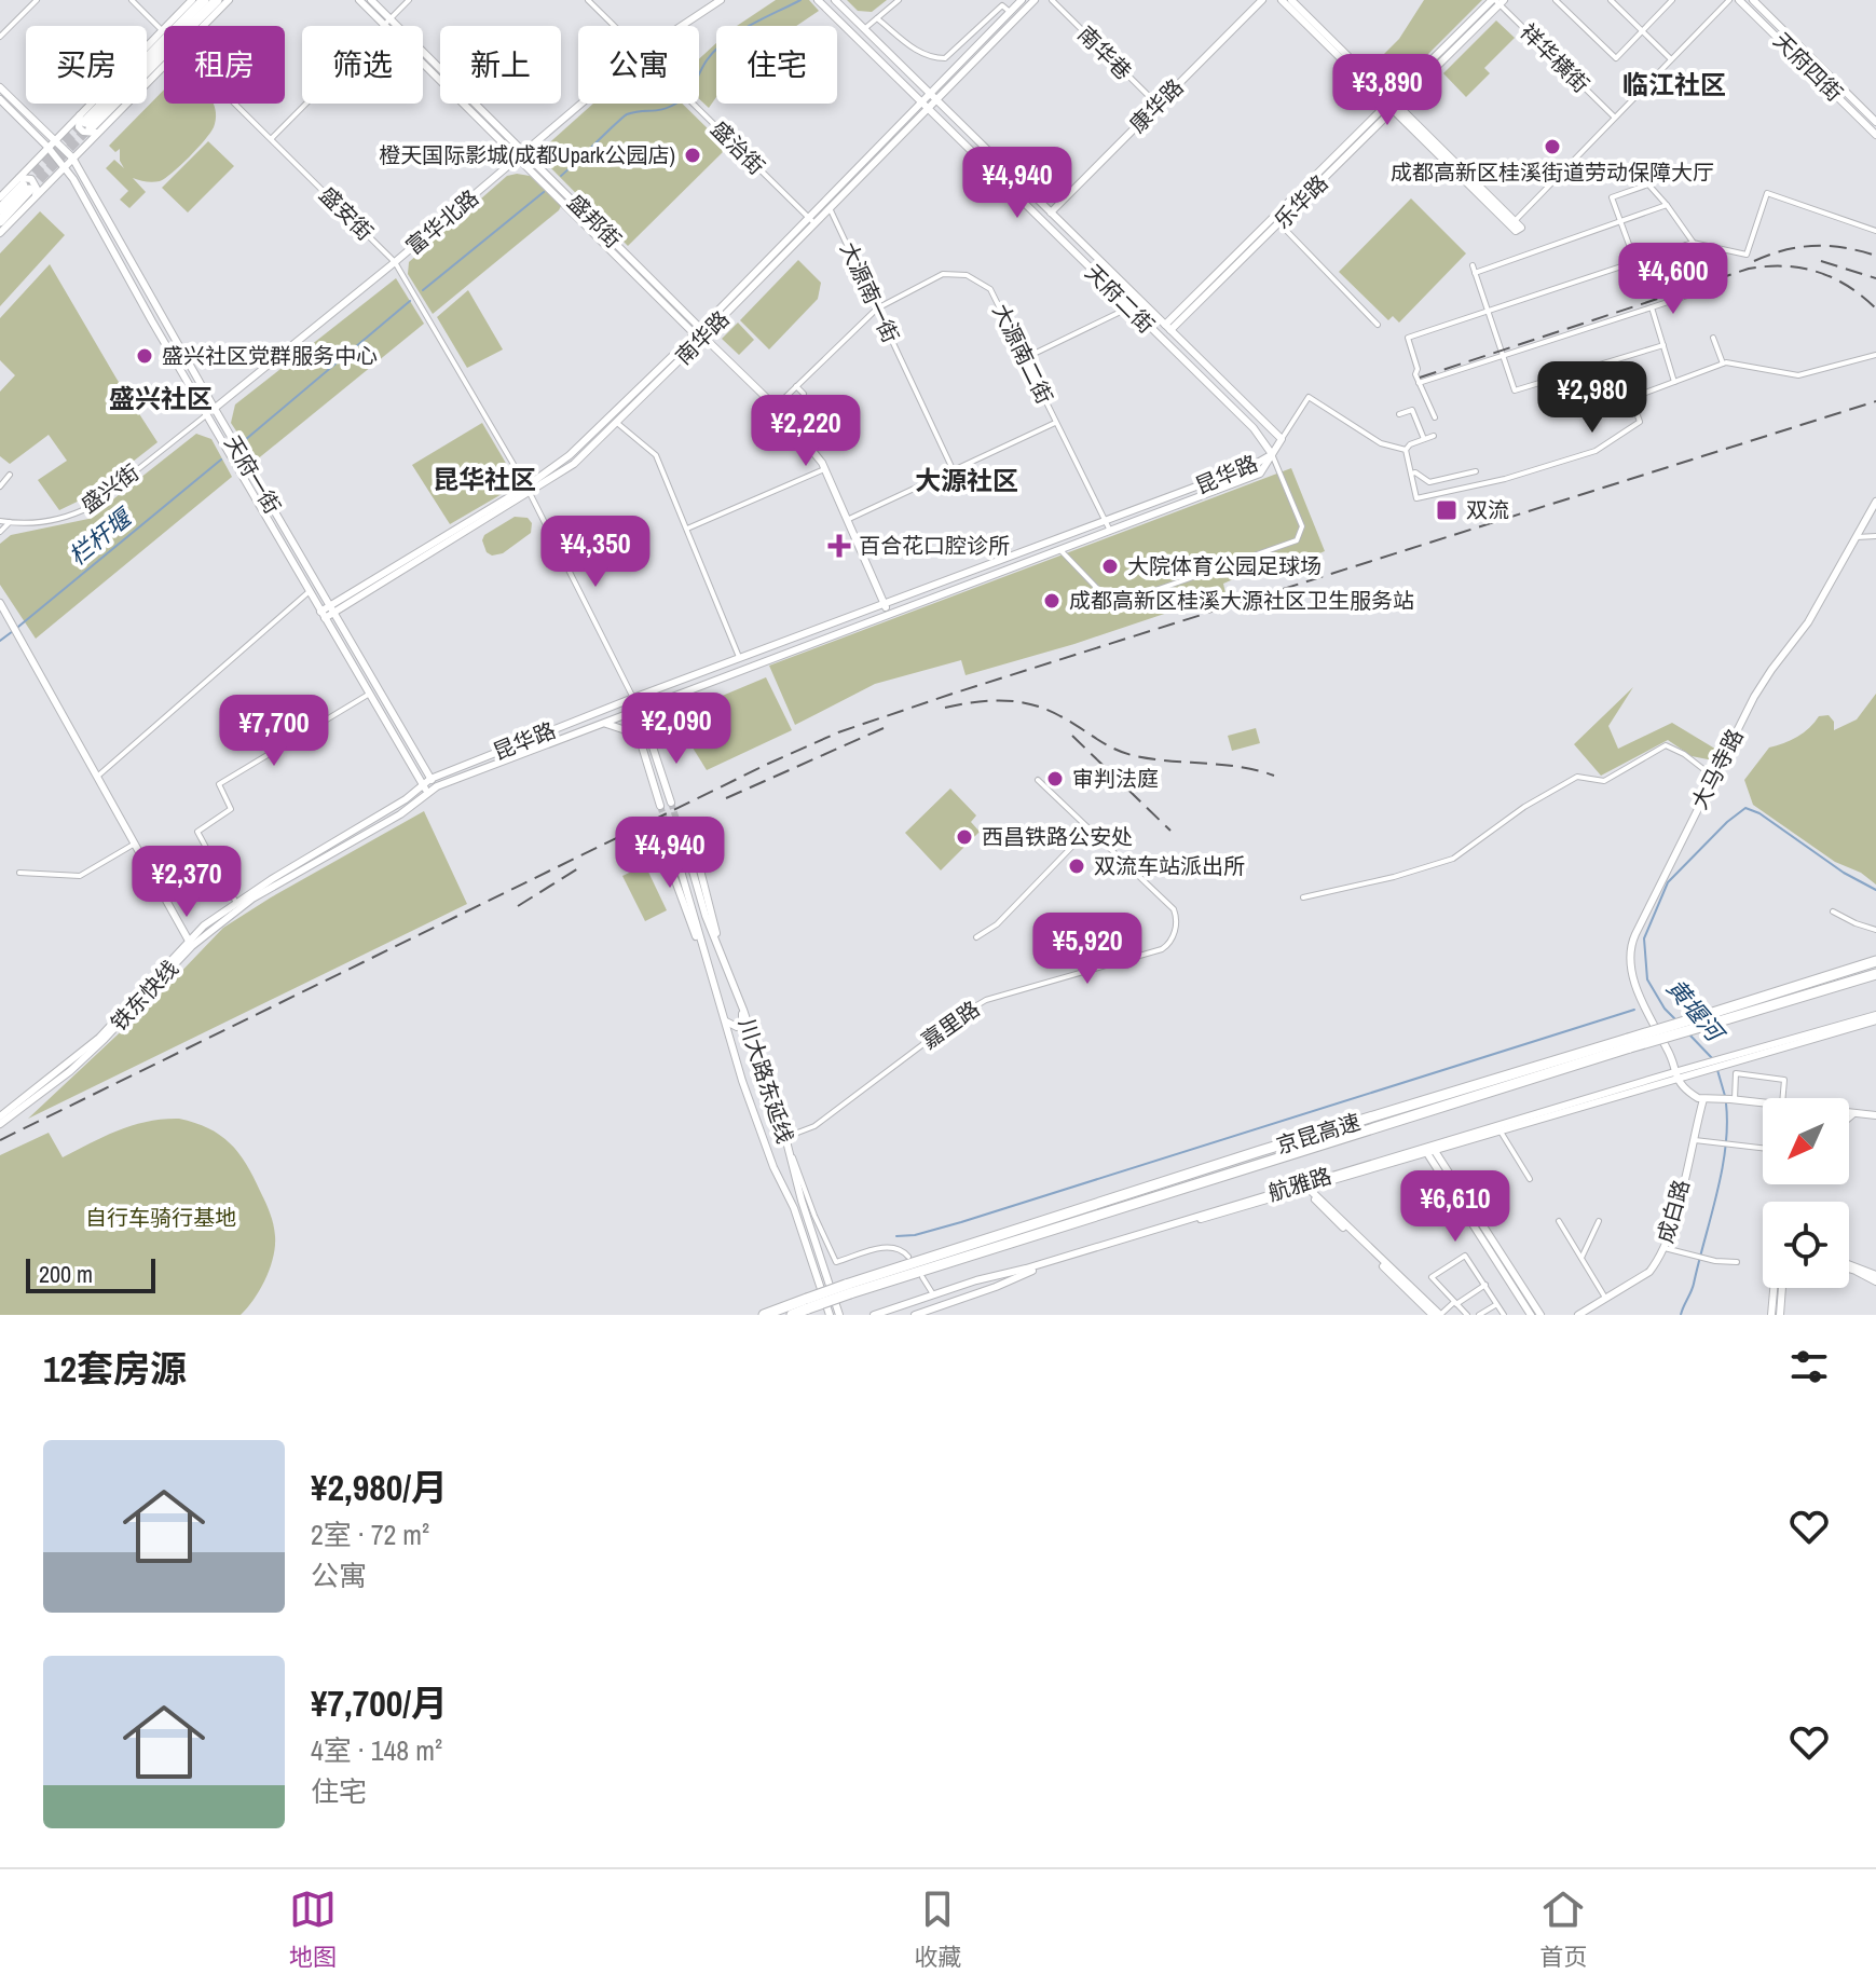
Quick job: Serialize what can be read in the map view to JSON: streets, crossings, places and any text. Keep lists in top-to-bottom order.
{
  "streets": {
    "highway": ["京昆高速"],
    "main road": [
      "天府四街",
      "康华路",
      "乐华路",
      "盛邦街",
      "富华北路",
      "天府二街",
      "南华路",
      "天府一街",
      "昆华路",
      "大马寺路",
      "铁东快线",
      "川大路东延线",
      "航雅路",
      "成白路"
    ],
    "street": [
      "南华巷",
      "祥华横街",
      "盛治街",
      "盛安街",
      "大源南一街",
      "大源南二街",
      "盛兴街",
      "嘉里路"
    ]
  },
  "crossings": [
    ["南华巷", "康华路"],
    ["祥华横街", "乐华路"],
    ["康华路", "天府二街"],
    ["盛治街", "南华路"],
    ["乐华路", "天府二街"],
    ["盛安街", "富华北路"],
    ["盛安街", "南华路"],
    ["盛安街", "昆华路"],
    ["盛邦街", "富华北路"],
    ["盛邦街", "南华路"],
    ["盛邦街", "大源南二街"],
    ["盛邦街", "昆华路"],
    ["富华北路", "天府一街"],
    ["富华北路", "盛兴街"],
    ["大源南一街", "南华路"],
    ["大源南一街", "大源南二街"],
    ["天府二街", "南华路"],
    ["天府二街", "昆华路"],
    ["南华路", "天府一街"],
    ["大源南二街", "昆华路"],
    ["天府一街", "昆华路"],
    ["天府一街", "盛兴街"],
    ["天府一街", "铁东快线"],
    ["昆华路", "铁东快线"],
    ["大马寺路", "航雅路"],
    ["嘉里路", "川大路东延线"]
  ],
  "districts": [
    "临江社区",
    "盛兴社区",
    "昆华社区",
    "大源社区"
  ],
  "water": ["栏杆堰", "黄堰河"],
  "parks": ["自行车骑行基地"],
  "places": {
    "other": [
      "成都高新区桂溪街道劳动保障大厅",
      "橙天国际影城(成都Upark公园店)",
      "盛兴社区党群服务中心",
      "大院体育公园足球场",
      "成都高新区桂溪大源社区卫生服务站",
      "审判法庭",
      "西昌铁路公安处",
      "双流车站派出所"
    ],
    "transit": ["双流"],
    "health": ["百合花口腔诊所"]
  },
  "scale_bar": "200 m",
  "north": "bottom left",
  "page": {
    "chip": [
      "买房",
      "租房",
      "筛选",
      "新上",
      "公寓",
      "住宅"
    ],
    "price": [
      "¥3,890",
      "¥4,940",
      "¥4,600",
      "¥2,980",
      "¥2,220",
      "¥4,350",
      "¥2,090",
      "¥7,700",
      "¥4,940",
      "¥2,370",
      "¥5,920",
      "¥6,610"
    ],
    "scale": "200 m",
    "heading": "12套房源",
    "list": [
      {
        "name": "¥2,980/月",
        "note": "2室 · 72 m² · 公寓"
      },
      {
        "name": "¥7,700/月",
        "note": "4室 · 148 m² · 住宅"
      }
    ],
    "tabs": ["地图", "收藏", "首页"]
  }
}
